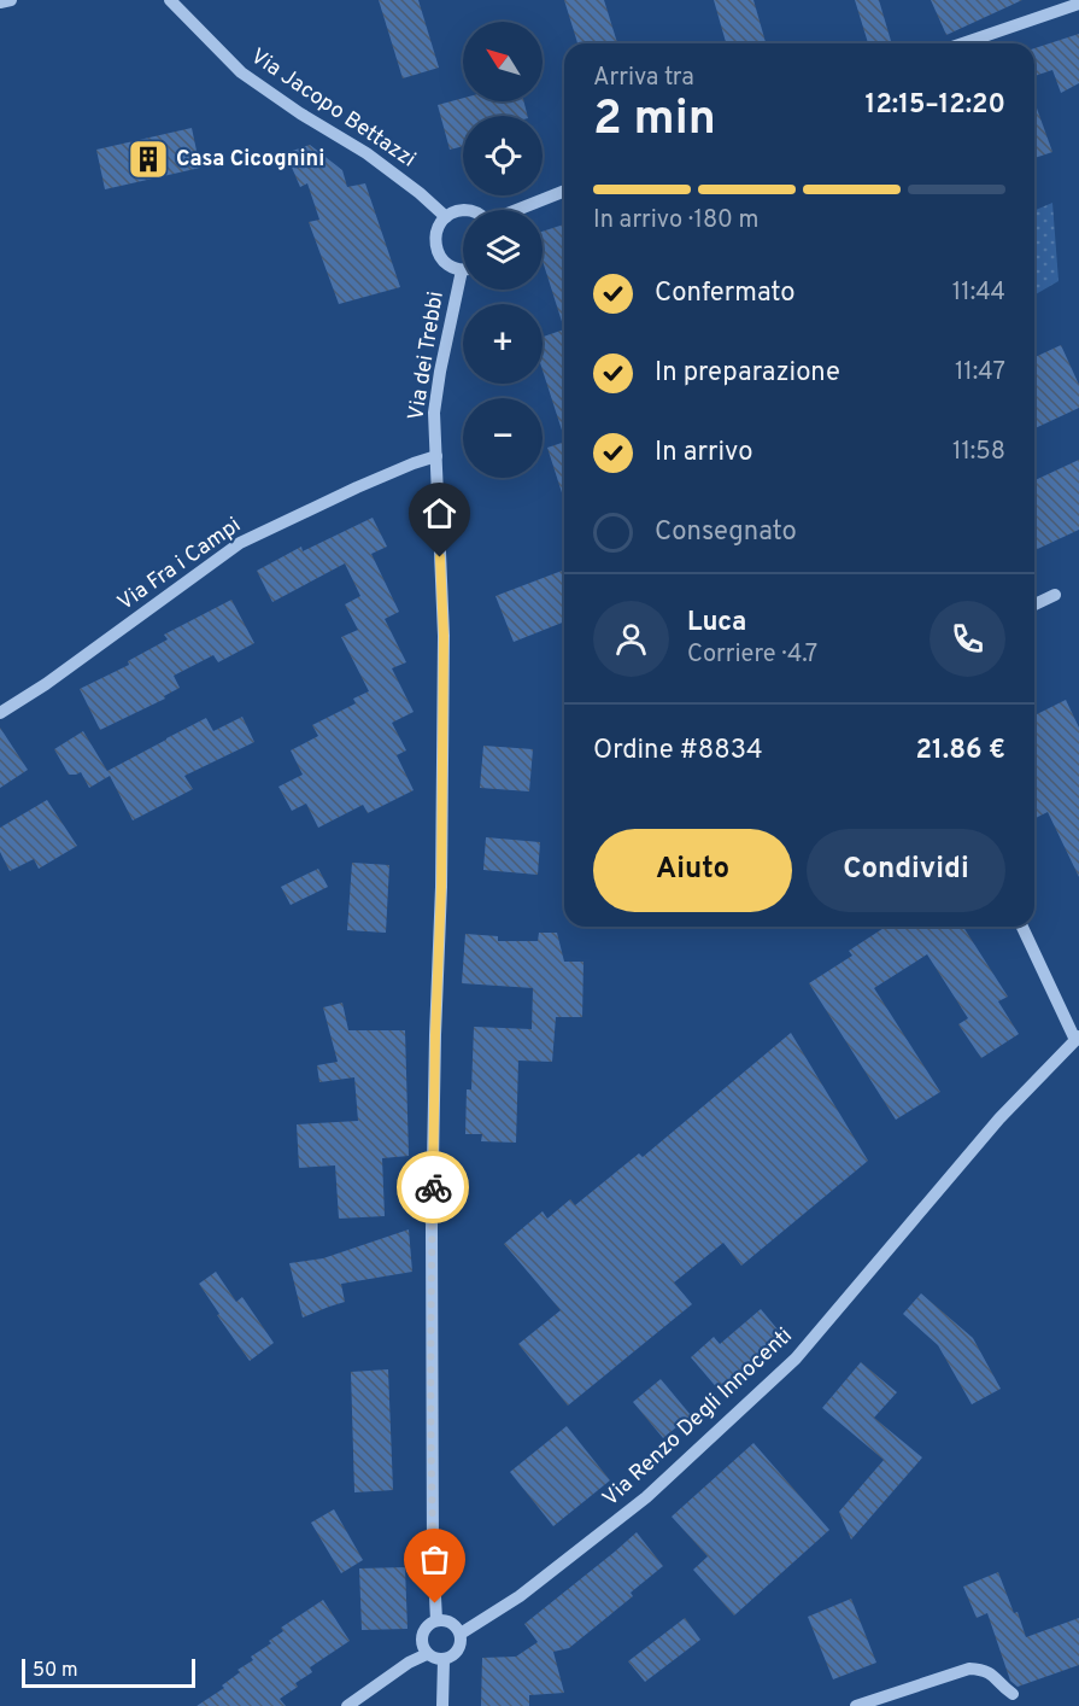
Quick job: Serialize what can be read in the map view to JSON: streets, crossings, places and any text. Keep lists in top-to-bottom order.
{
  "streets": {
    "street": [
      "Via Jacopo Bettazzi",
      "Via dei Trebbi",
      "Via Fra i Campi",
      "Via Renzo Degli Innocenti"
    ]
  },
  "crossings": [
    ["Via dei Trebbi", "Via Fra i Campi"],
    ["Via dei Trebbi", "Via Renzo Degli Innocenti"]
  ],
  "places": {
    "building": ["Casa Cicognini"]
  },
  "scale_bar": "50 m",
  "north": "top left",
  "page": {
    "map_buttons": ["+", "−"],
    "heading": ["2 min", "Arriva tra", "12:15–12:20"],
    "panel": [
      "Luca",
      "Corriere · 4.7",
      "Ordine #8834",
      "21.86 €"
    ],
    "bar": "In arrivo · 180 m",
    "list": [
      ["Confermato", "11:44"],
      ["In preparazione", "11:47"],
      ["In arrivo", "11:58"],
      "Consegnato"
    ],
    "buttons": ["Aiuto", "Condividi"],
    "scale": "50 m"
  }
}
